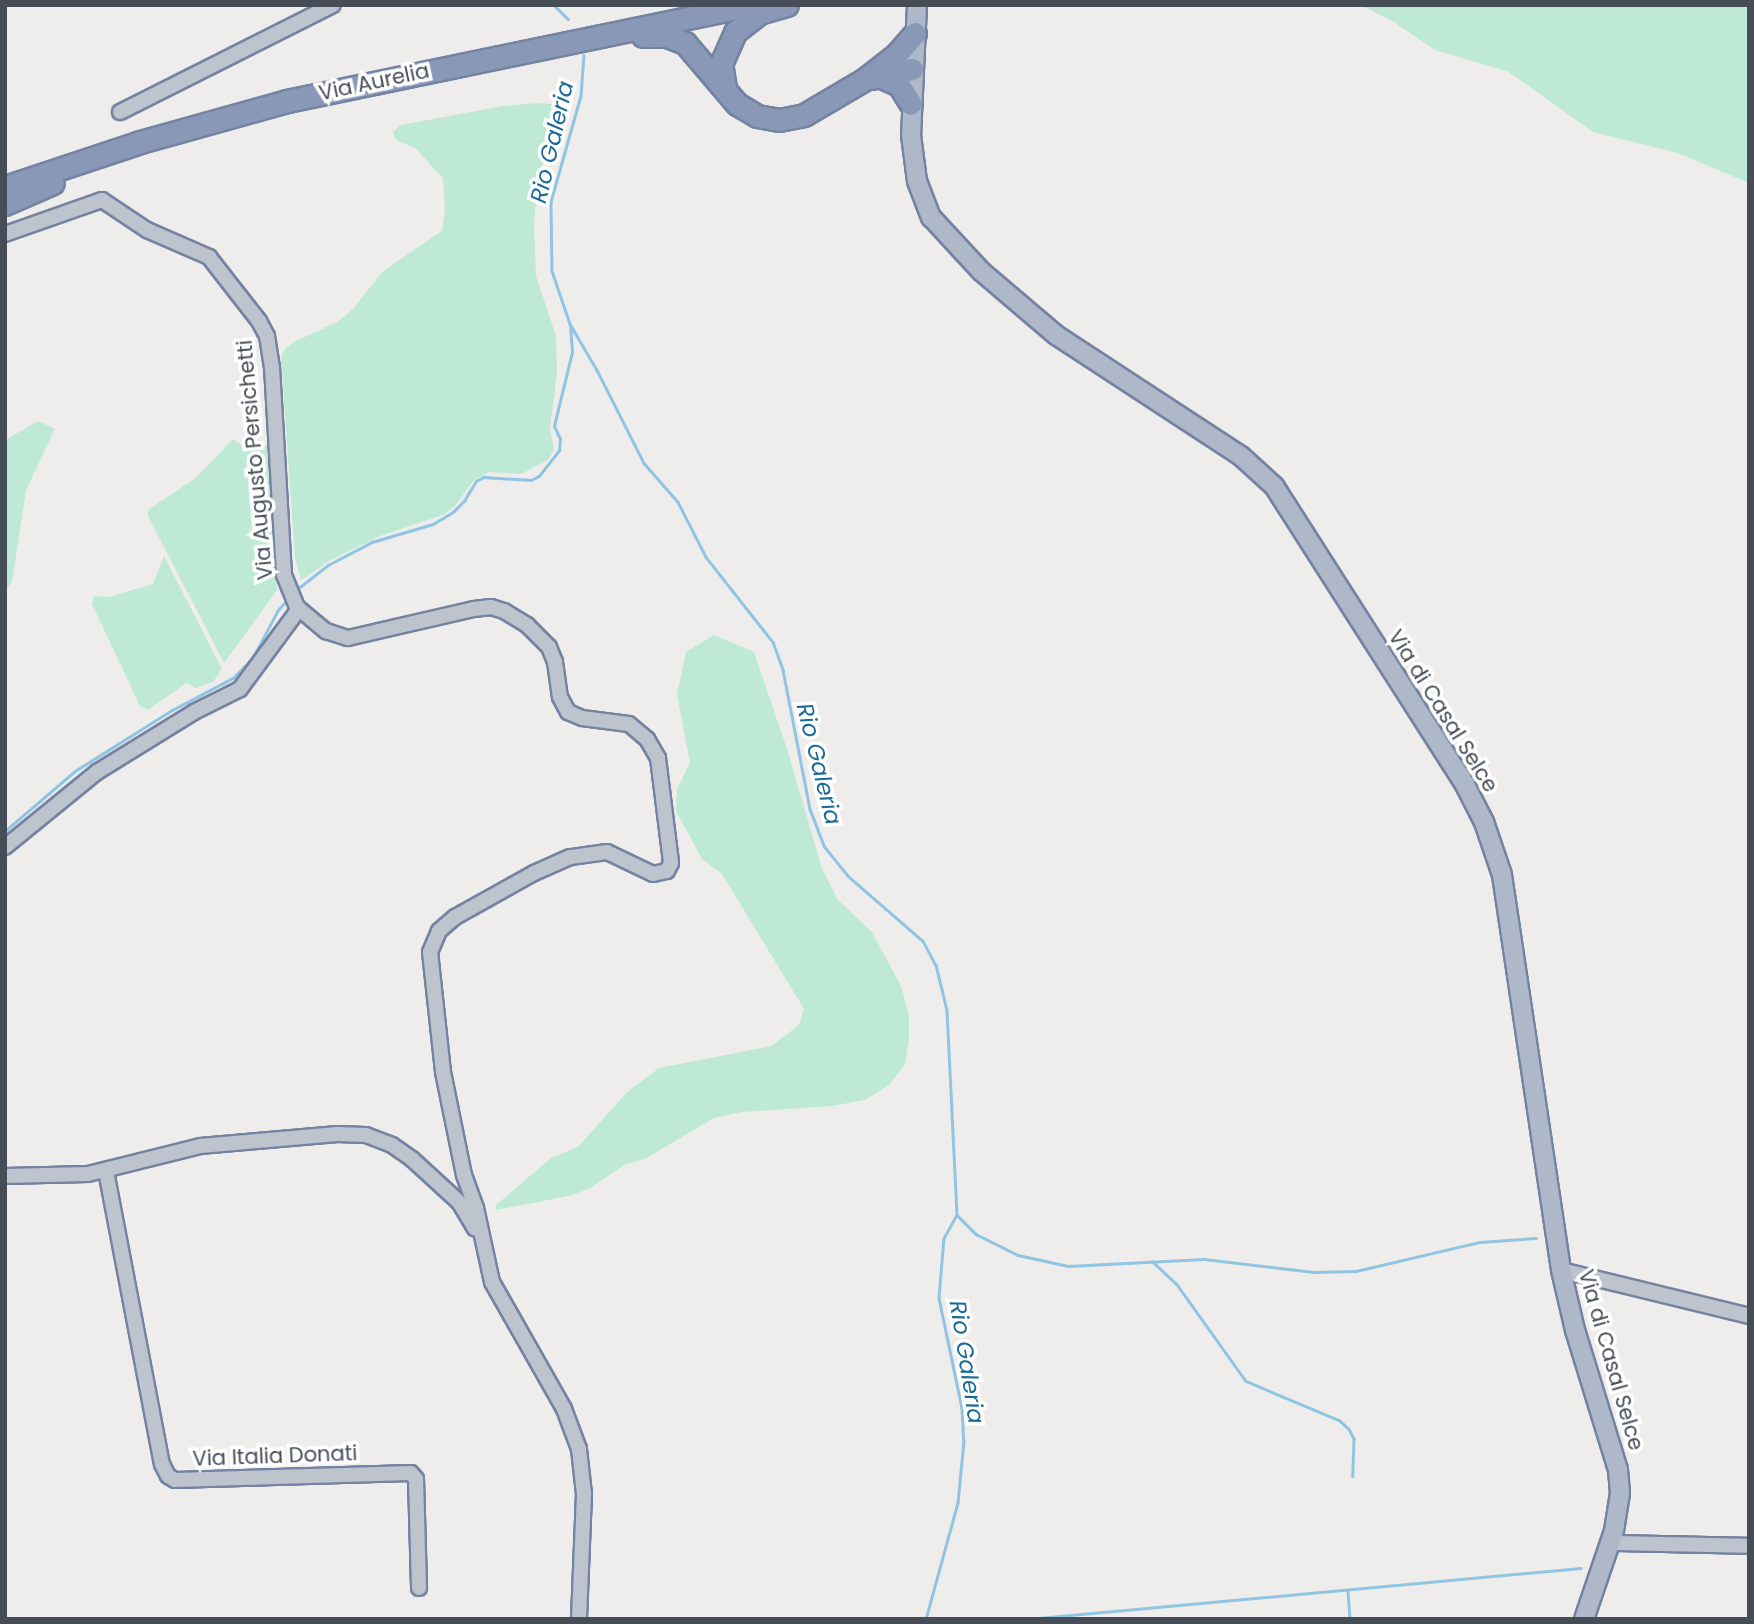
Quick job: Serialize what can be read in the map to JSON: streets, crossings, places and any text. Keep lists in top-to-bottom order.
{
  "streets": {
    "highway": ["Via Aurelia"],
    "main road": ["Via di Casal Selce"],
    "street": ["Via Augusto Persichetti", "Via Italia Donati"]
  },
  "water": ["Rio Galeria"]
}
